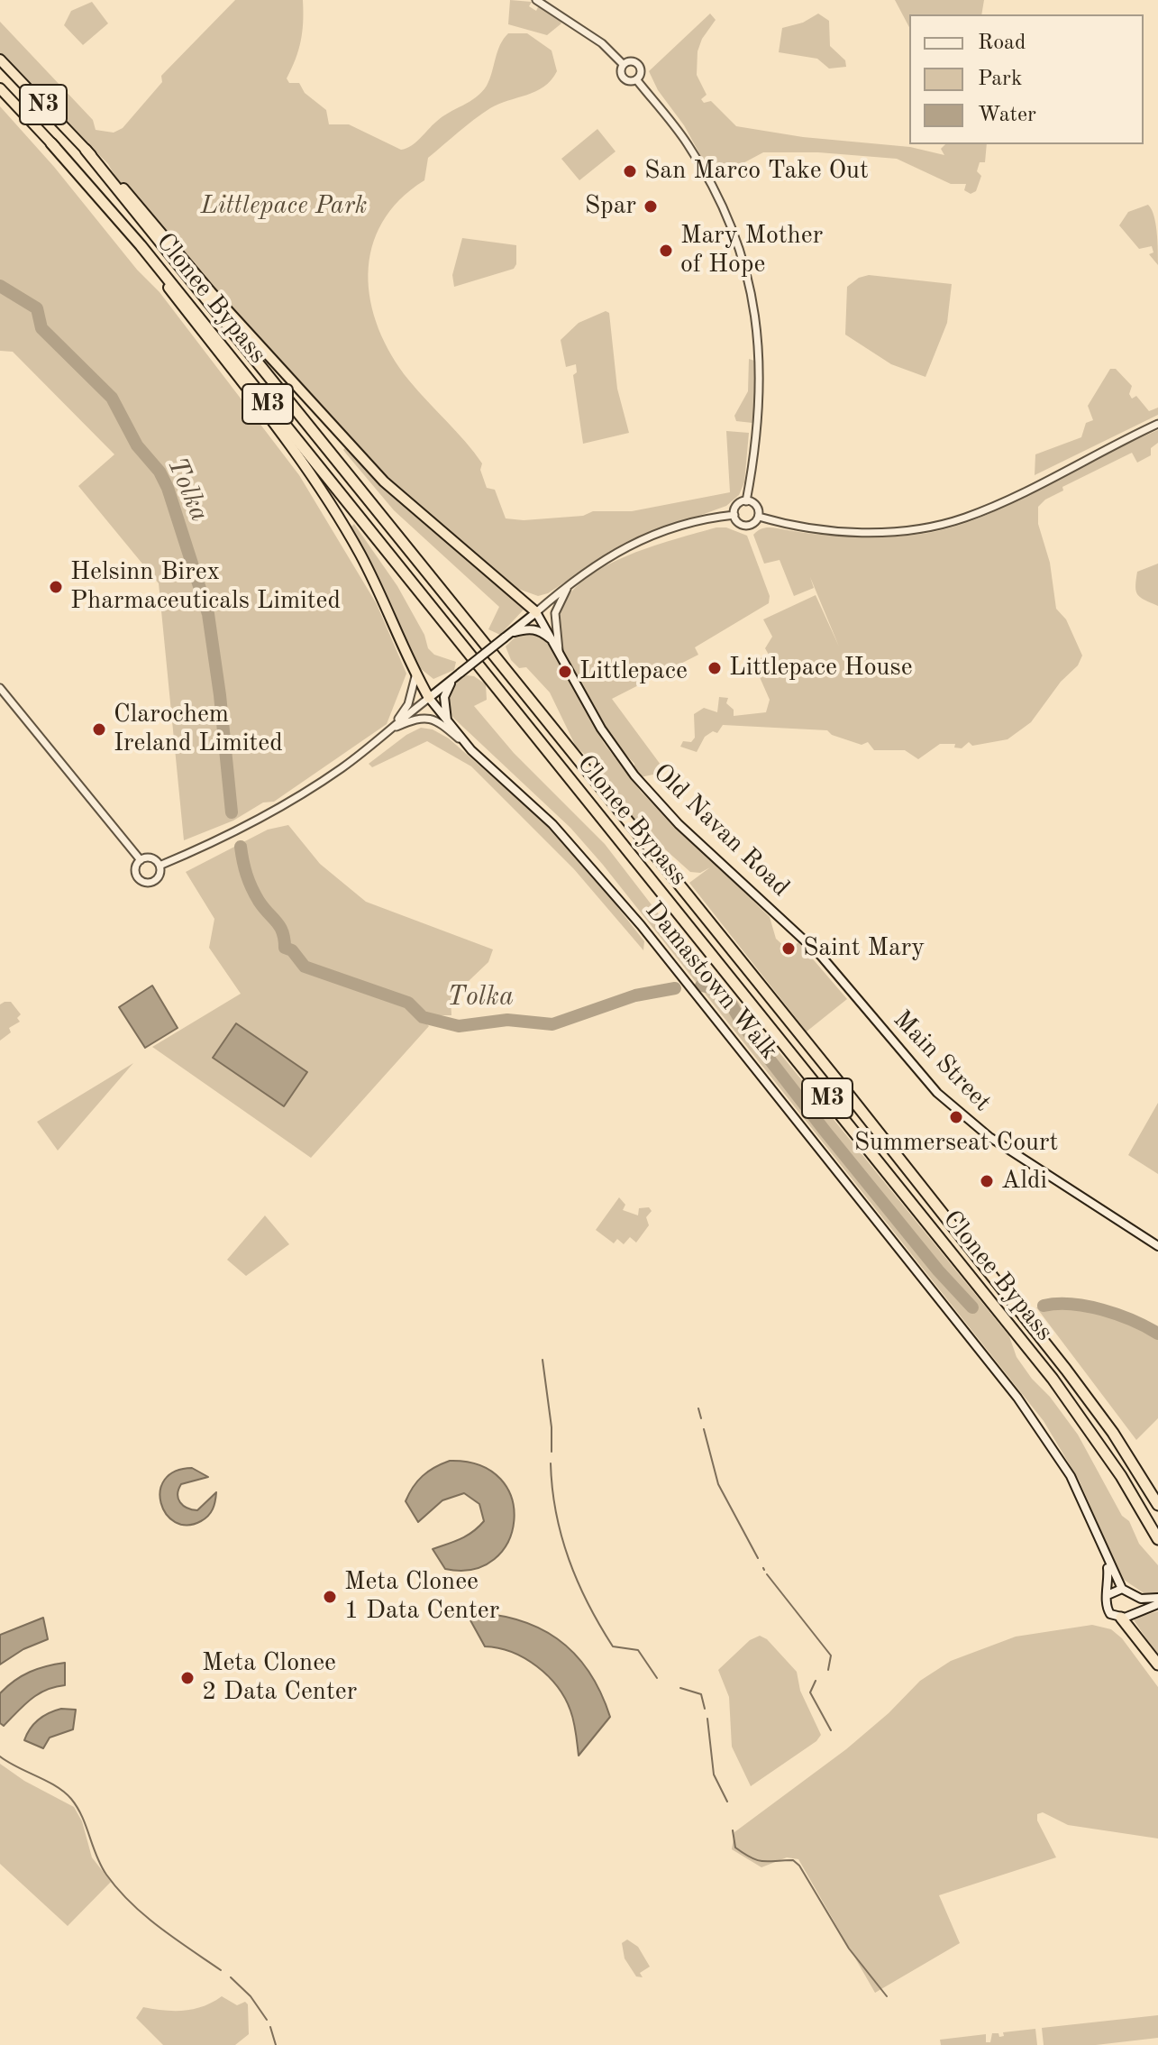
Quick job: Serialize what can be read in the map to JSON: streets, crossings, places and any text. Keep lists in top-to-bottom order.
{
  "streets": {
    "highway": ["N3", "Clonee Bypass", "M3"],
    "main road": ["Old Navan Road", "Damastown Walk", "Main Street"]
  },
  "crossings": [
    ["N3", "Clonee Bypass"],
    ["Old Navan Road", "Main Street"]
  ],
  "water": ["Tolka"],
  "parks": ["Littlepace Park"],
  "places": [
    "San Marco Take Out",
    "Spar",
    "Mary Mother of Hope",
    "Helsinn Birex Pharmaceuticals Limited",
    "Littlepace House",
    "Littlepace",
    "Clarochem Ireland Limited",
    "Saint Mary",
    "Summerseat Court",
    "Aldi",
    "Meta Clonee 1 Data Center",
    "Meta Clonee 2 Data Center"
  ],
  "legend": ["Road", "Park", "Water"]
}
